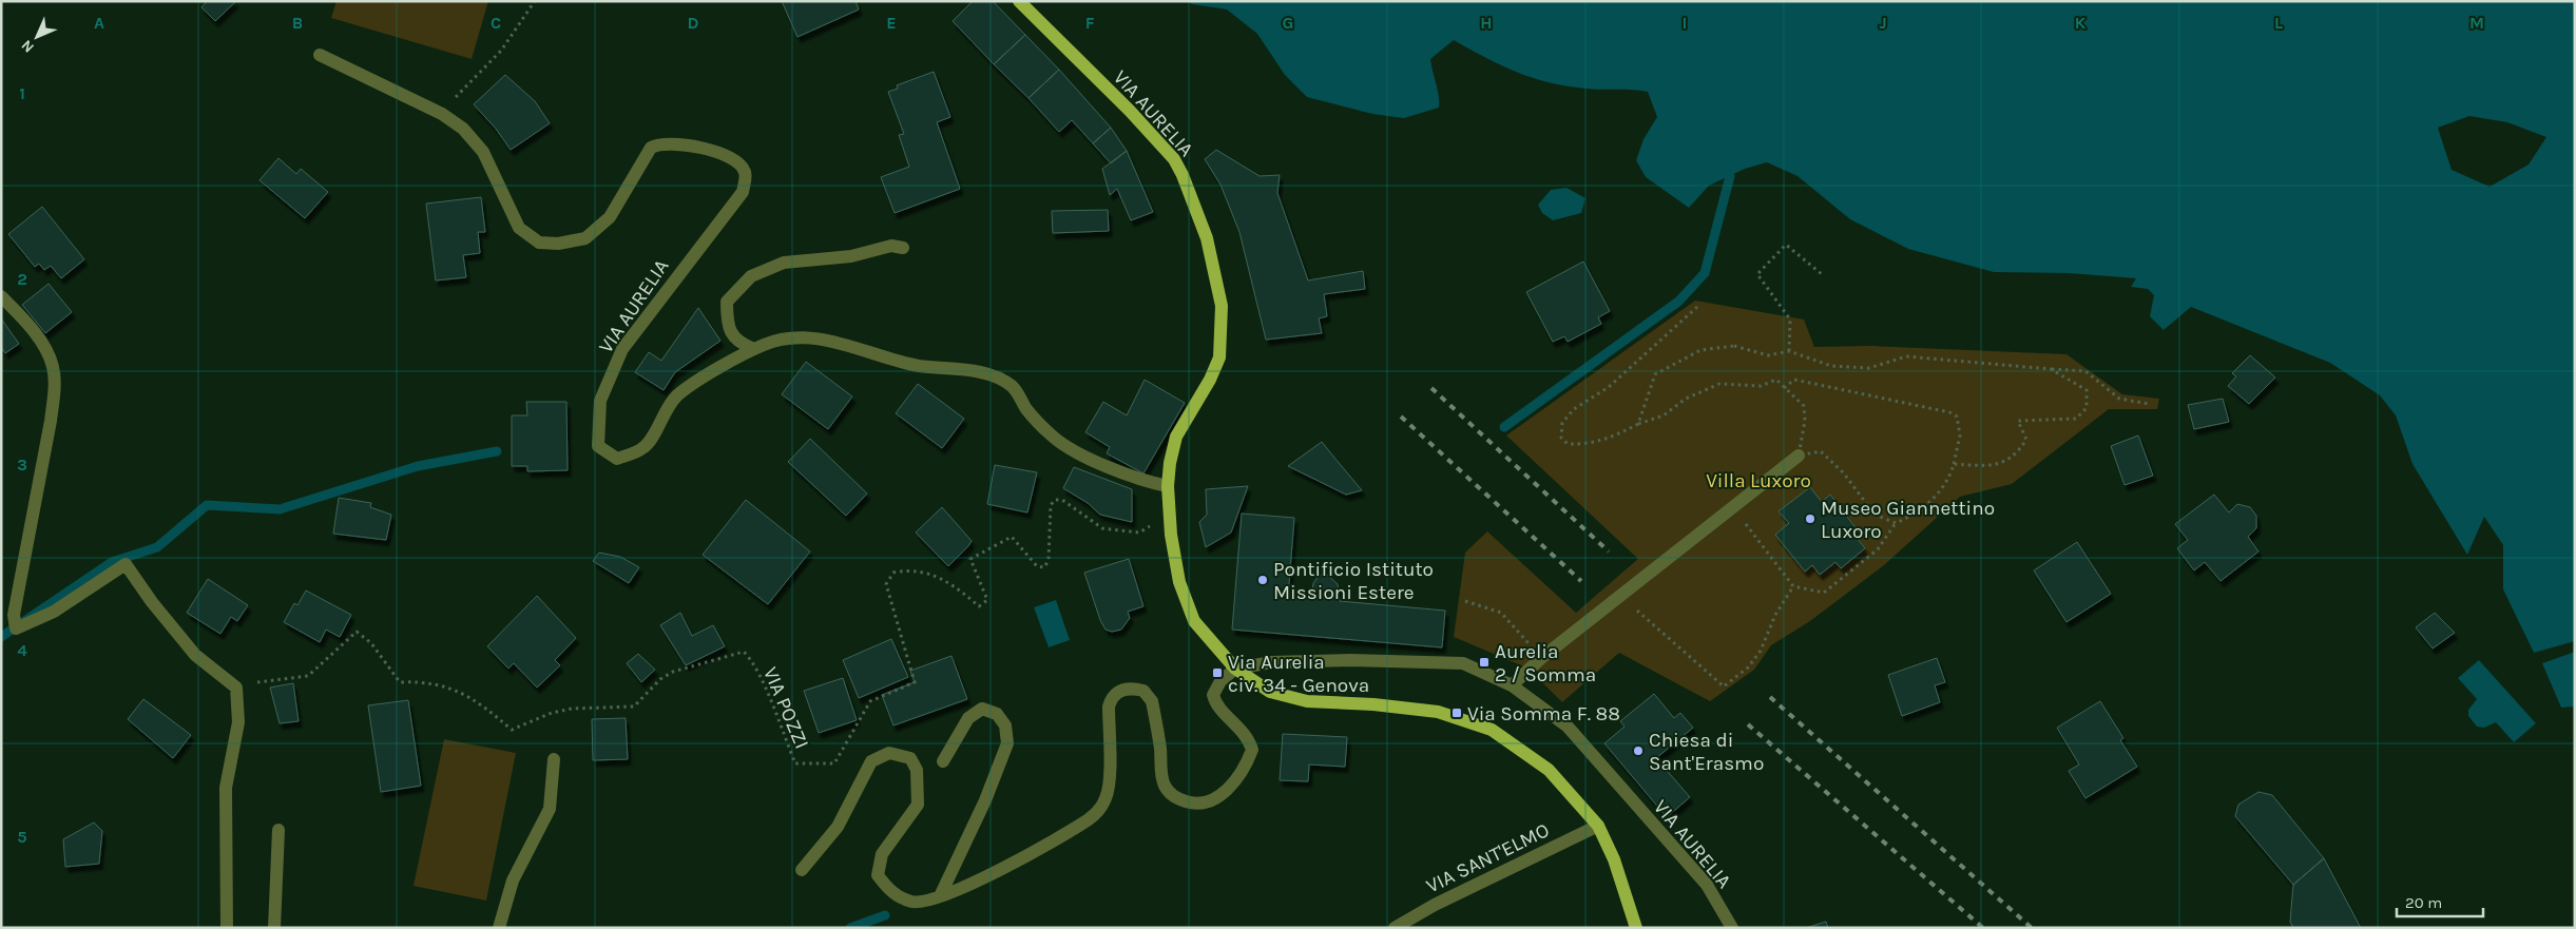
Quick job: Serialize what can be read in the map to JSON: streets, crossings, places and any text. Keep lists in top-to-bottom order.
{
  "streets": {
    "main road": ["VIA AURELIA"],
    "street": ["VIA SANT'ELMO"],
    "path": ["VIA POZZI"]
  },
  "crossings": [
    ["VIA AURELIA", "VIA POZZI"]
  ],
  "parks": ["Villa Luxoro"],
  "places": {
    "other": ["Museo Giannettino Luxoro", "Pontificio Istituto Missioni Estere", "Chiesa di Sant'Erasmo"],
    "transit": ["Aurelia 2 / Somma", "Via Aurelia civ. 34 - Genova", "Via Somma F. 88"]
  },
  "scale_bar": "20 m",
  "north": "bottom left",
  "grid": {
    "columns": [
      "A",
      "B",
      "C",
      "D",
      "E",
      "F",
      "G",
      "H",
      "I",
      "J",
      "K",
      "L",
      "M"
    ],
    "rows": [
      "1",
      "2",
      "3",
      "4",
      "5"
    ]
  }
}
